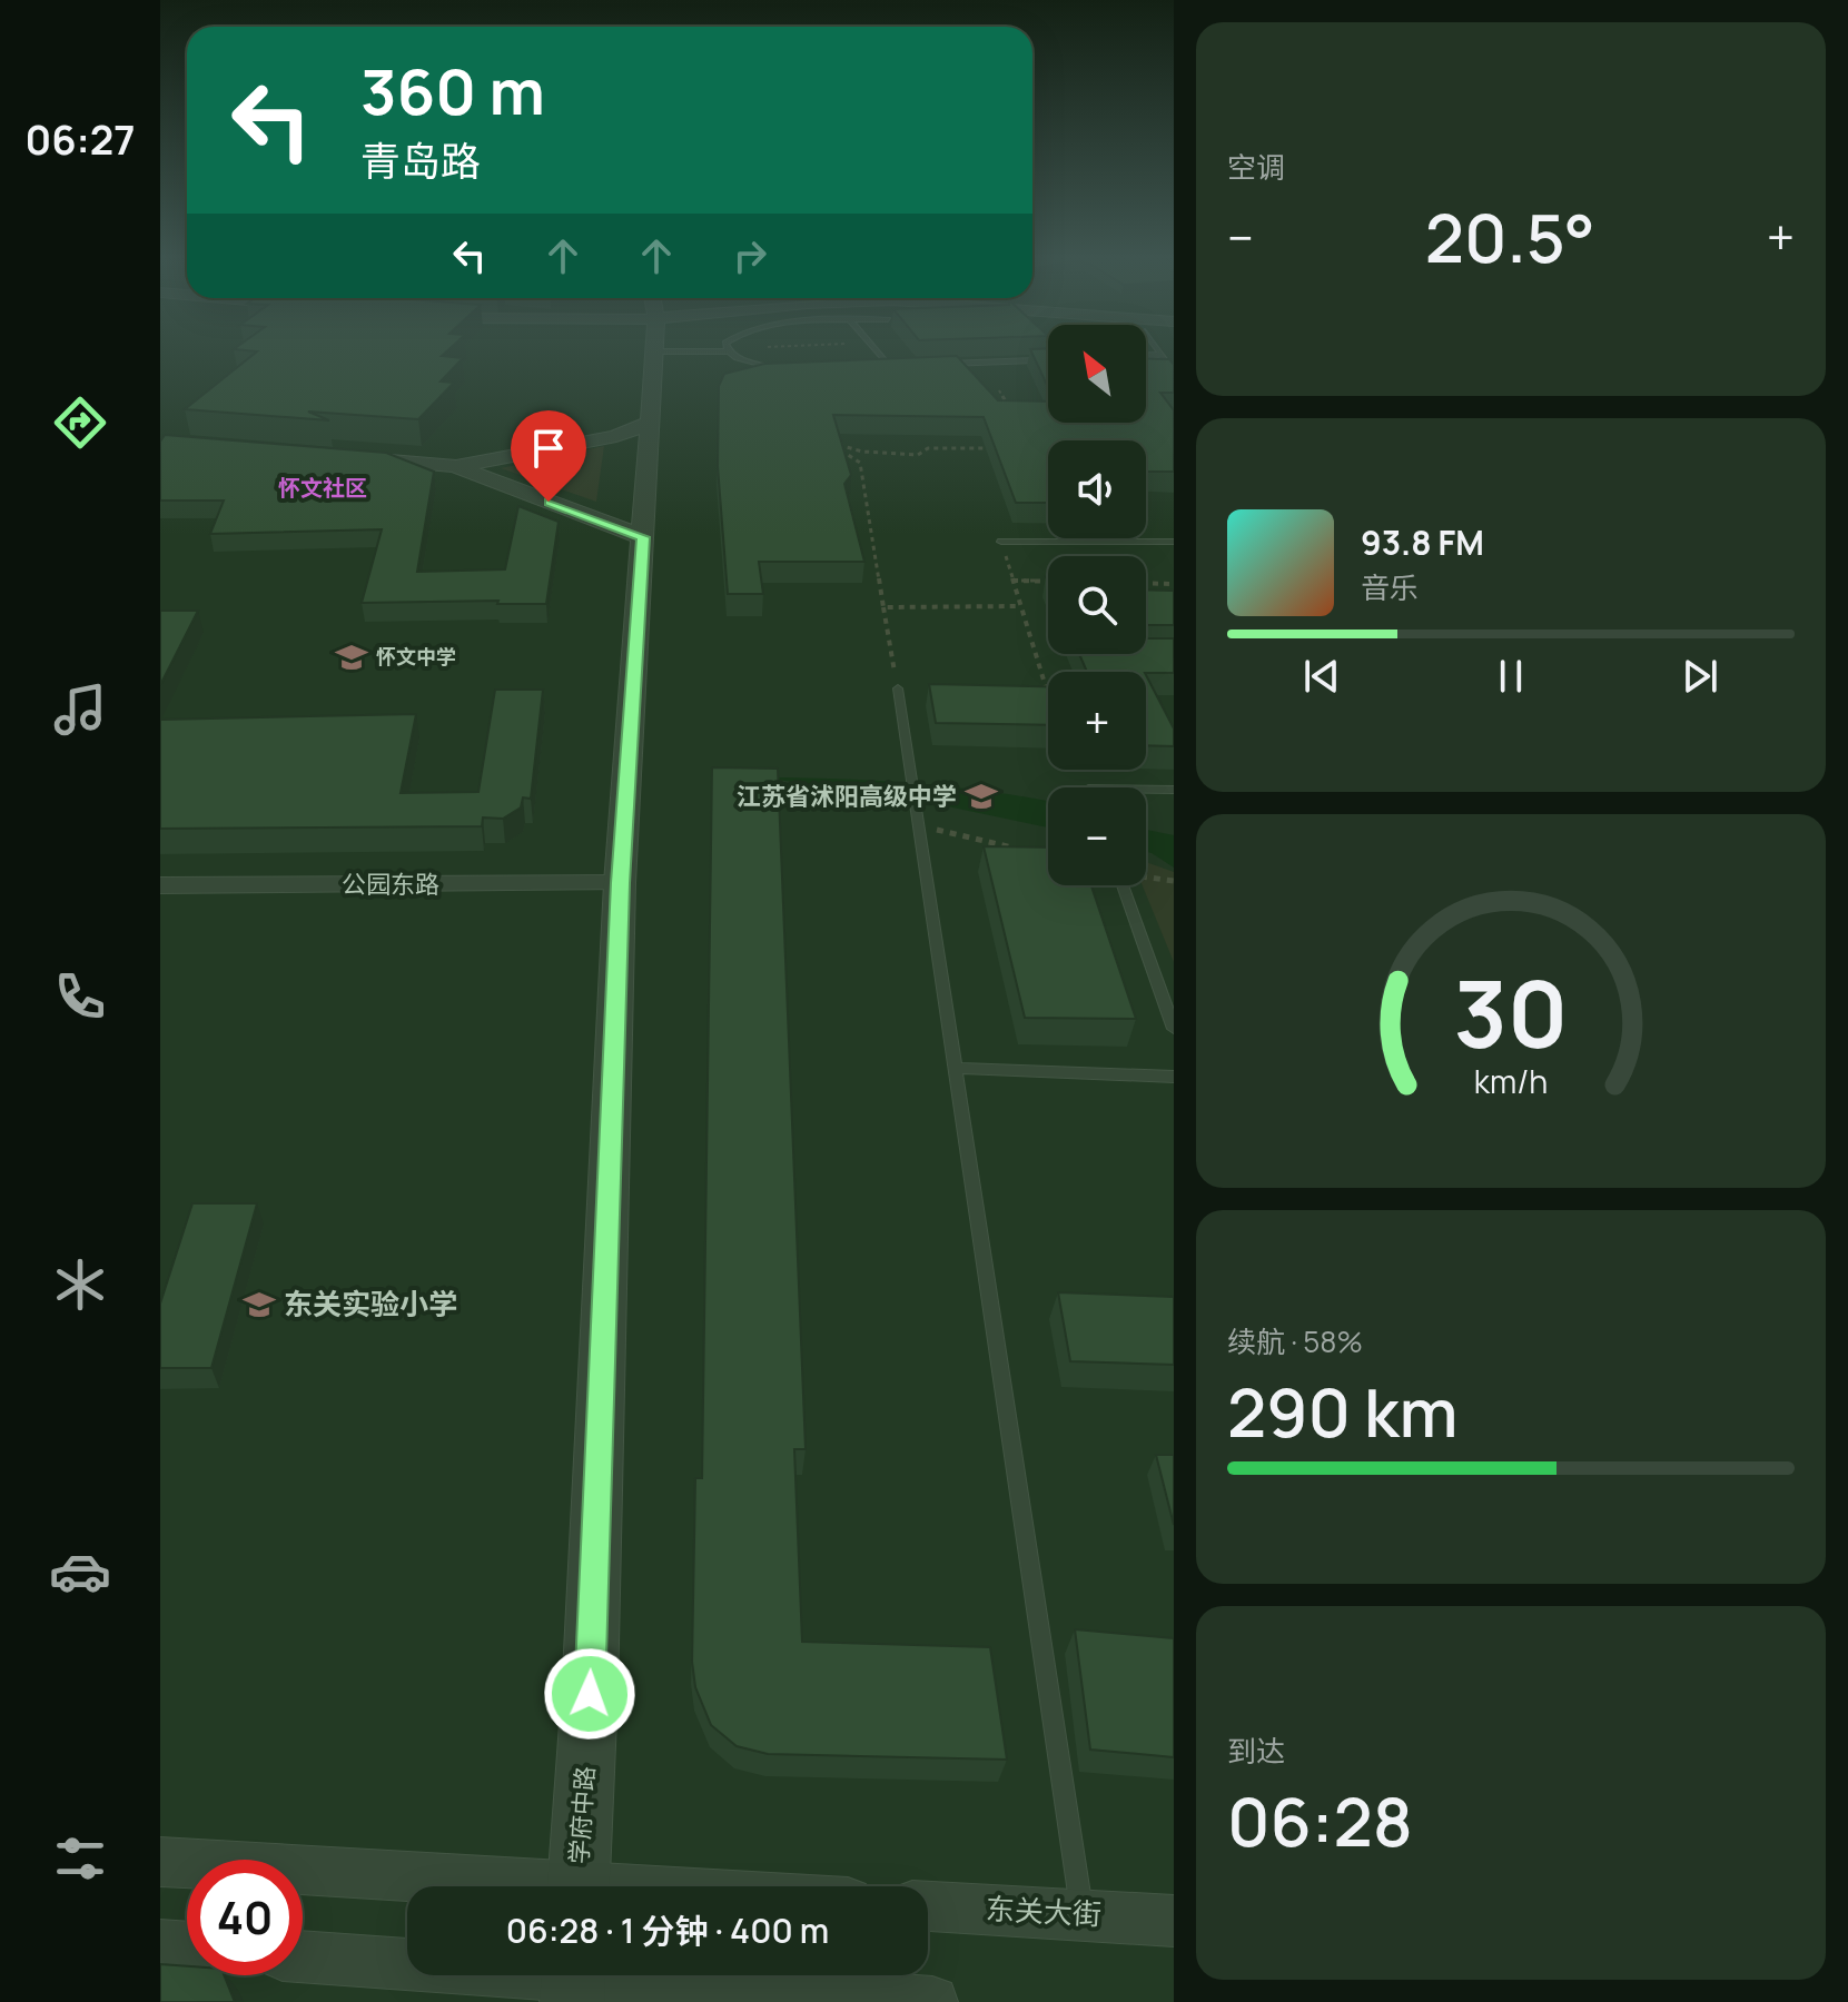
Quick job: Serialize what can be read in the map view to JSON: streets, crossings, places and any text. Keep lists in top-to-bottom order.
{
  "streets": {
    "street": ["公园东路", "学府中路", "东关大街"]
  },
  "crossings": [
    ["公园东路", "学府中路"]
  ],
  "districts": ["怀文社区"],
  "places": {
    "school or university": ["怀文中学", "江苏省沭阳高级中学", "东关实验小学"]
  },
  "north": "top left",
  "page": {
    "tabs": "06:27",
    "tile": [
      "空调",
      ["续航 · 58%", "290 km"],
      ["到达", "06:28"]
    ],
    "turn": ["360 m", "青岛路"],
    "heat": ["−", "20.5°", "+"],
    "map_buttons": ["+", "−"],
    "song": ["93.8 FM", "音乐"],
    "limit": "40",
    "trip": "06:28 · 1 分钟 · 400 m",
    "gauge": ["30", "km/h"]
  }
}
